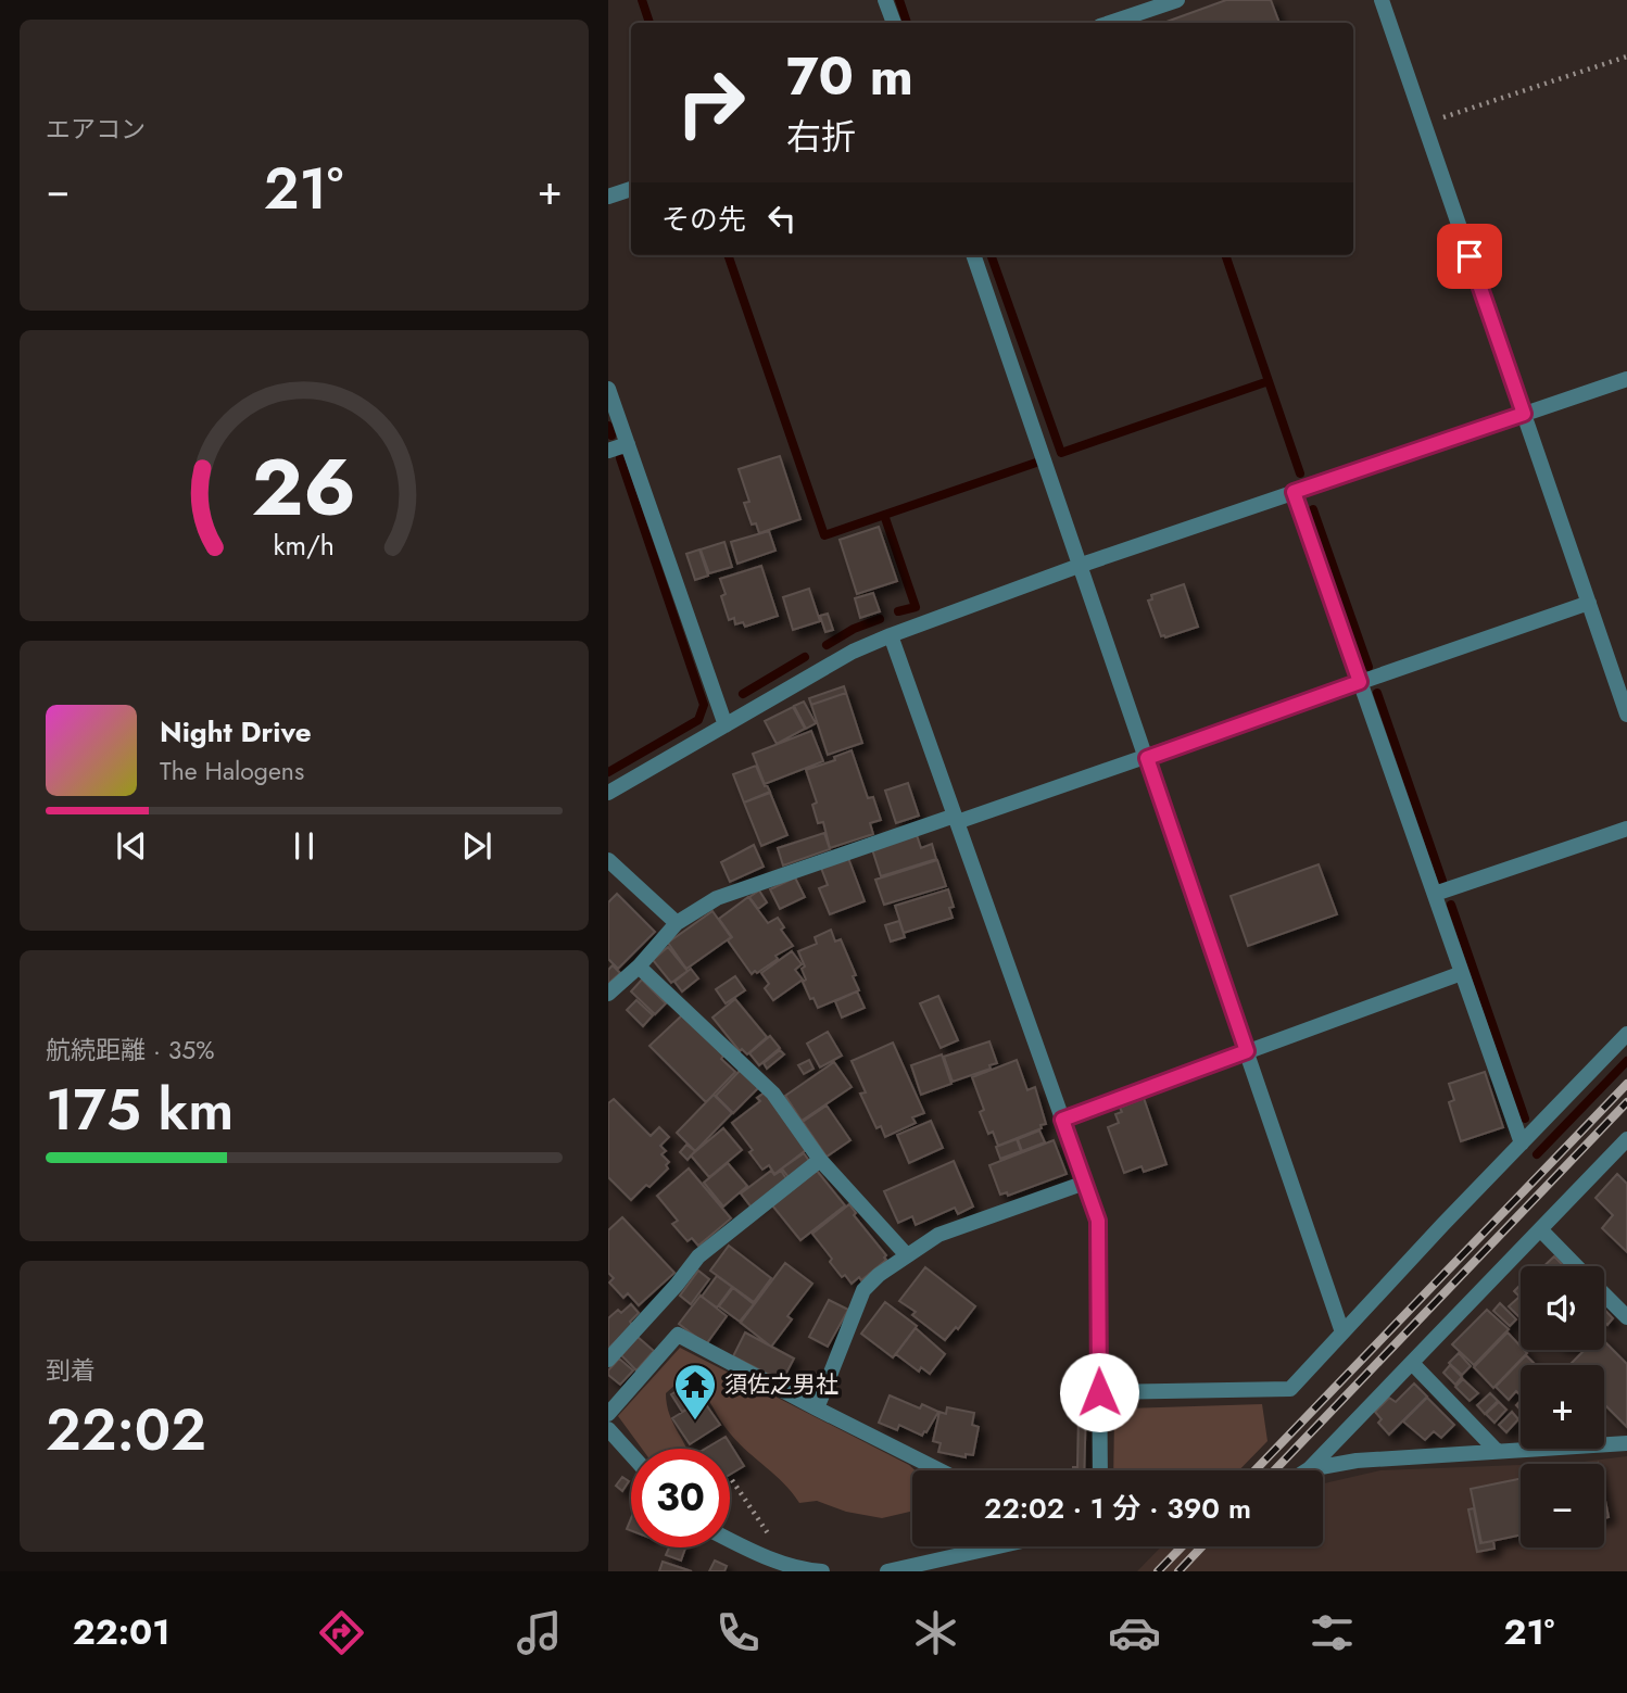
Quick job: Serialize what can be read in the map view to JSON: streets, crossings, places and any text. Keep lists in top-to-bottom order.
{
  "places": {
    "temple": ["須佐之男社"]
  },
  "page": {
    "tile": [
      "エアコン",
      ["航続距離 · 35%", "175 km"],
      ["到着", "22:02"]
    ],
    "turn": ["70 m", "右折"],
    "heat": ["−", "21°", "+"],
    "then": "その先",
    "song": ["Night Drive", "The Halogens"],
    "map_buttons": ["+", "−"],
    "limit": "30",
    "trip": "22:02 · 1 分 · 390 m",
    "tabs": ["22:01", "21°"],
    "gauge": ["26", "km/h"]
  }
}
